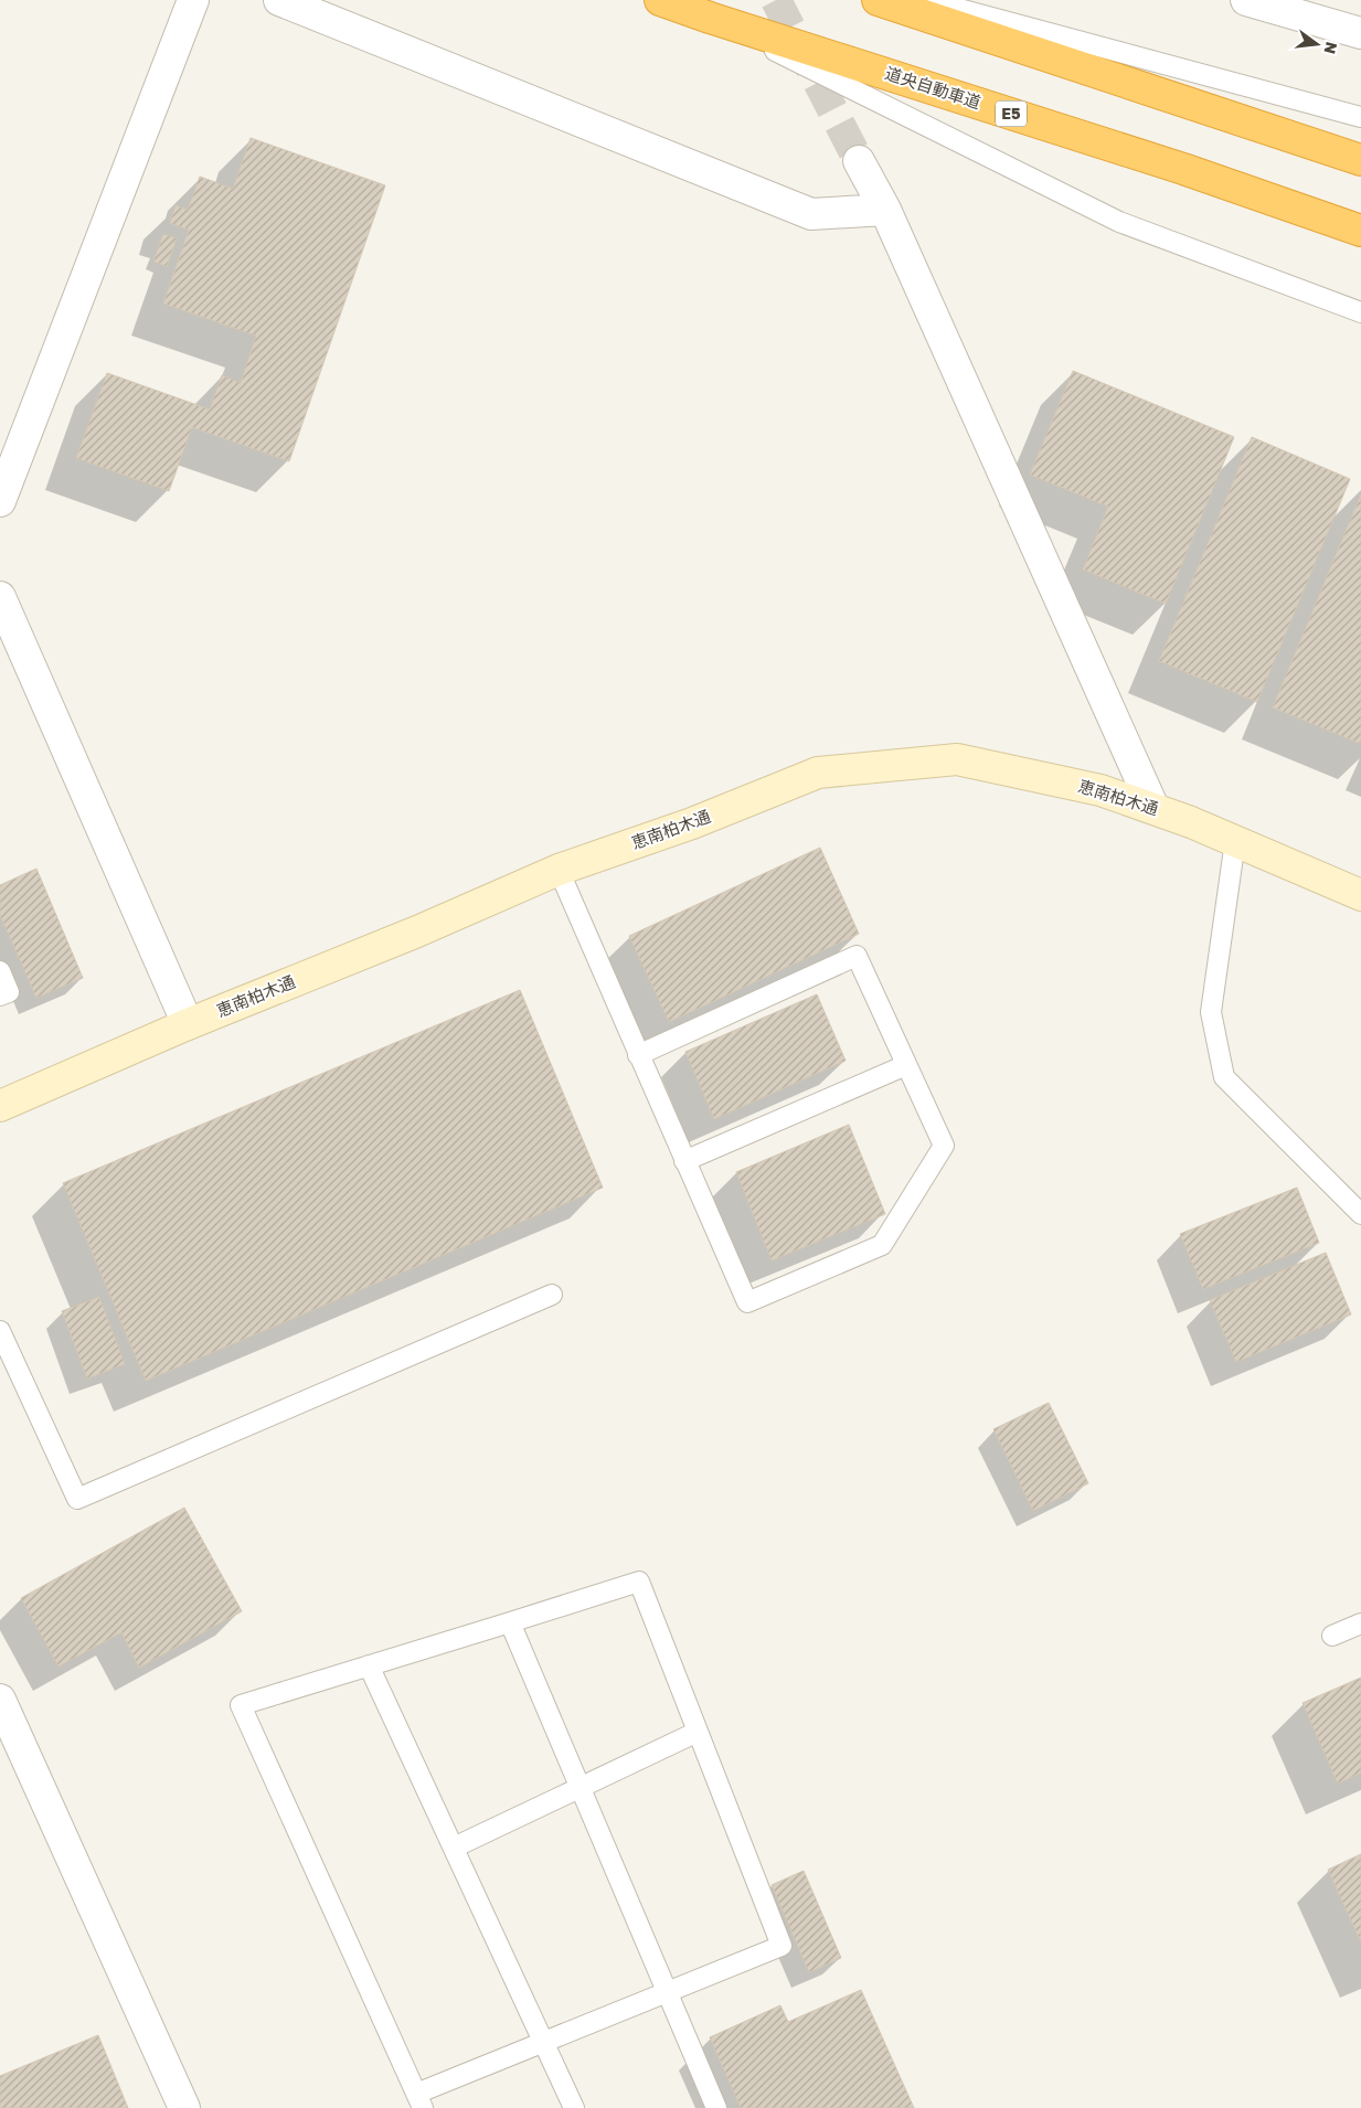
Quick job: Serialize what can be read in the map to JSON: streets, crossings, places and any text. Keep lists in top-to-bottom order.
{
  "streets": {
    "highway": ["道央自動車道", "E5"],
    "street": ["恵南柏木通"]
  },
  "north": "right"
}
